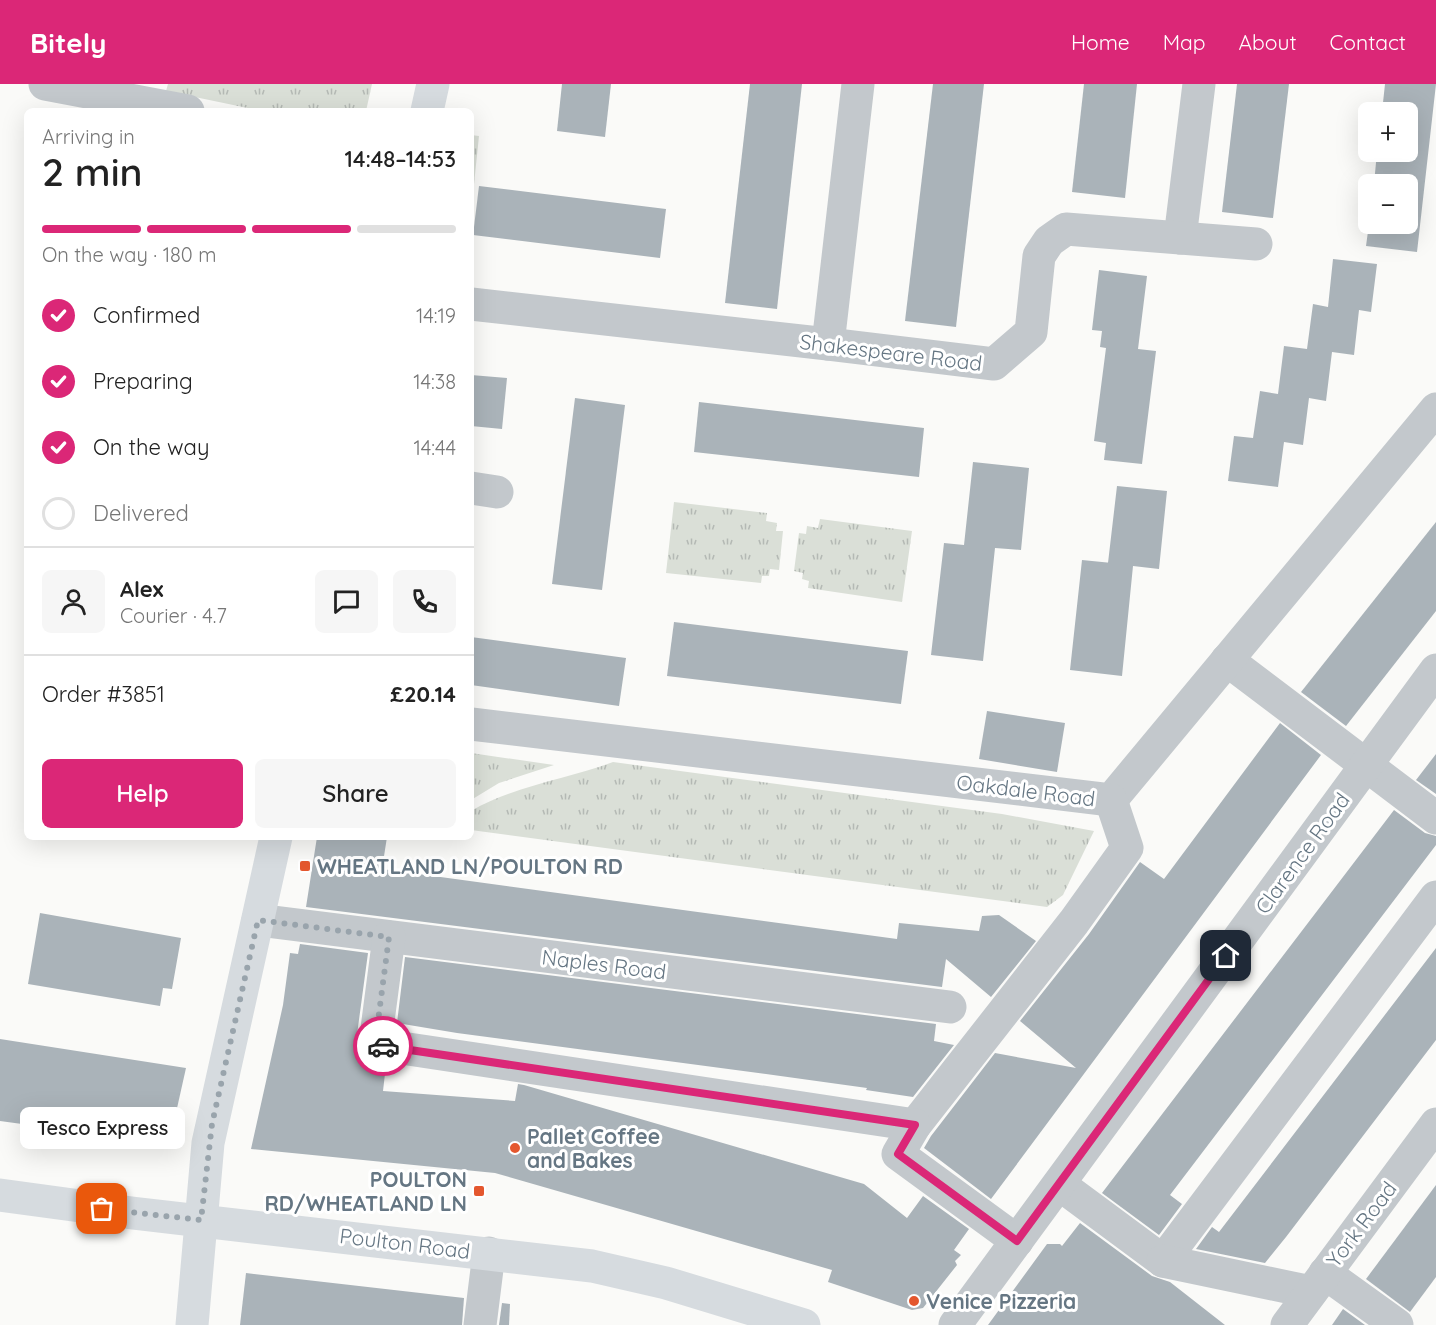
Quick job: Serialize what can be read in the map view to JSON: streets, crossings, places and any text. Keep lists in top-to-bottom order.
{
  "streets": {
    "main road": ["Poulton Road"],
    "street": [
      "Shakespeare Road",
      "Oakdale Road",
      "Clarence Road",
      "Naples Road",
      "York Road"
    ]
  },
  "places": {
    "transit": ["WHEATLAND LN/POULTON RD", "POULTON RD/WHEATLAND LN"],
    "other": ["Pallet Coffee and Bakes", "Tesco Express", "Venice Pizzeria"]
  },
  "page": {
    "header": "Bitely",
    "nav": [
      "Home",
      "Map",
      "About",
      "Contact"
    ],
    "map_buttons": ["+", "−"],
    "heading": ["2 min", "Arriving in", "14:48–14:53"],
    "panel": [
      "Alex",
      "Courier · 4.7",
      "Order #3851",
      "£20.14"
    ],
    "bar": "On the way · 180 m",
    "list": [
      ["Confirmed", "14:19"],
      ["Preparing", "14:38"],
      ["On the way", "14:44"],
      "Delivered"
    ],
    "buttons": ["Help", "Share"],
    "bubble": "Tesco Express"
  }
}
